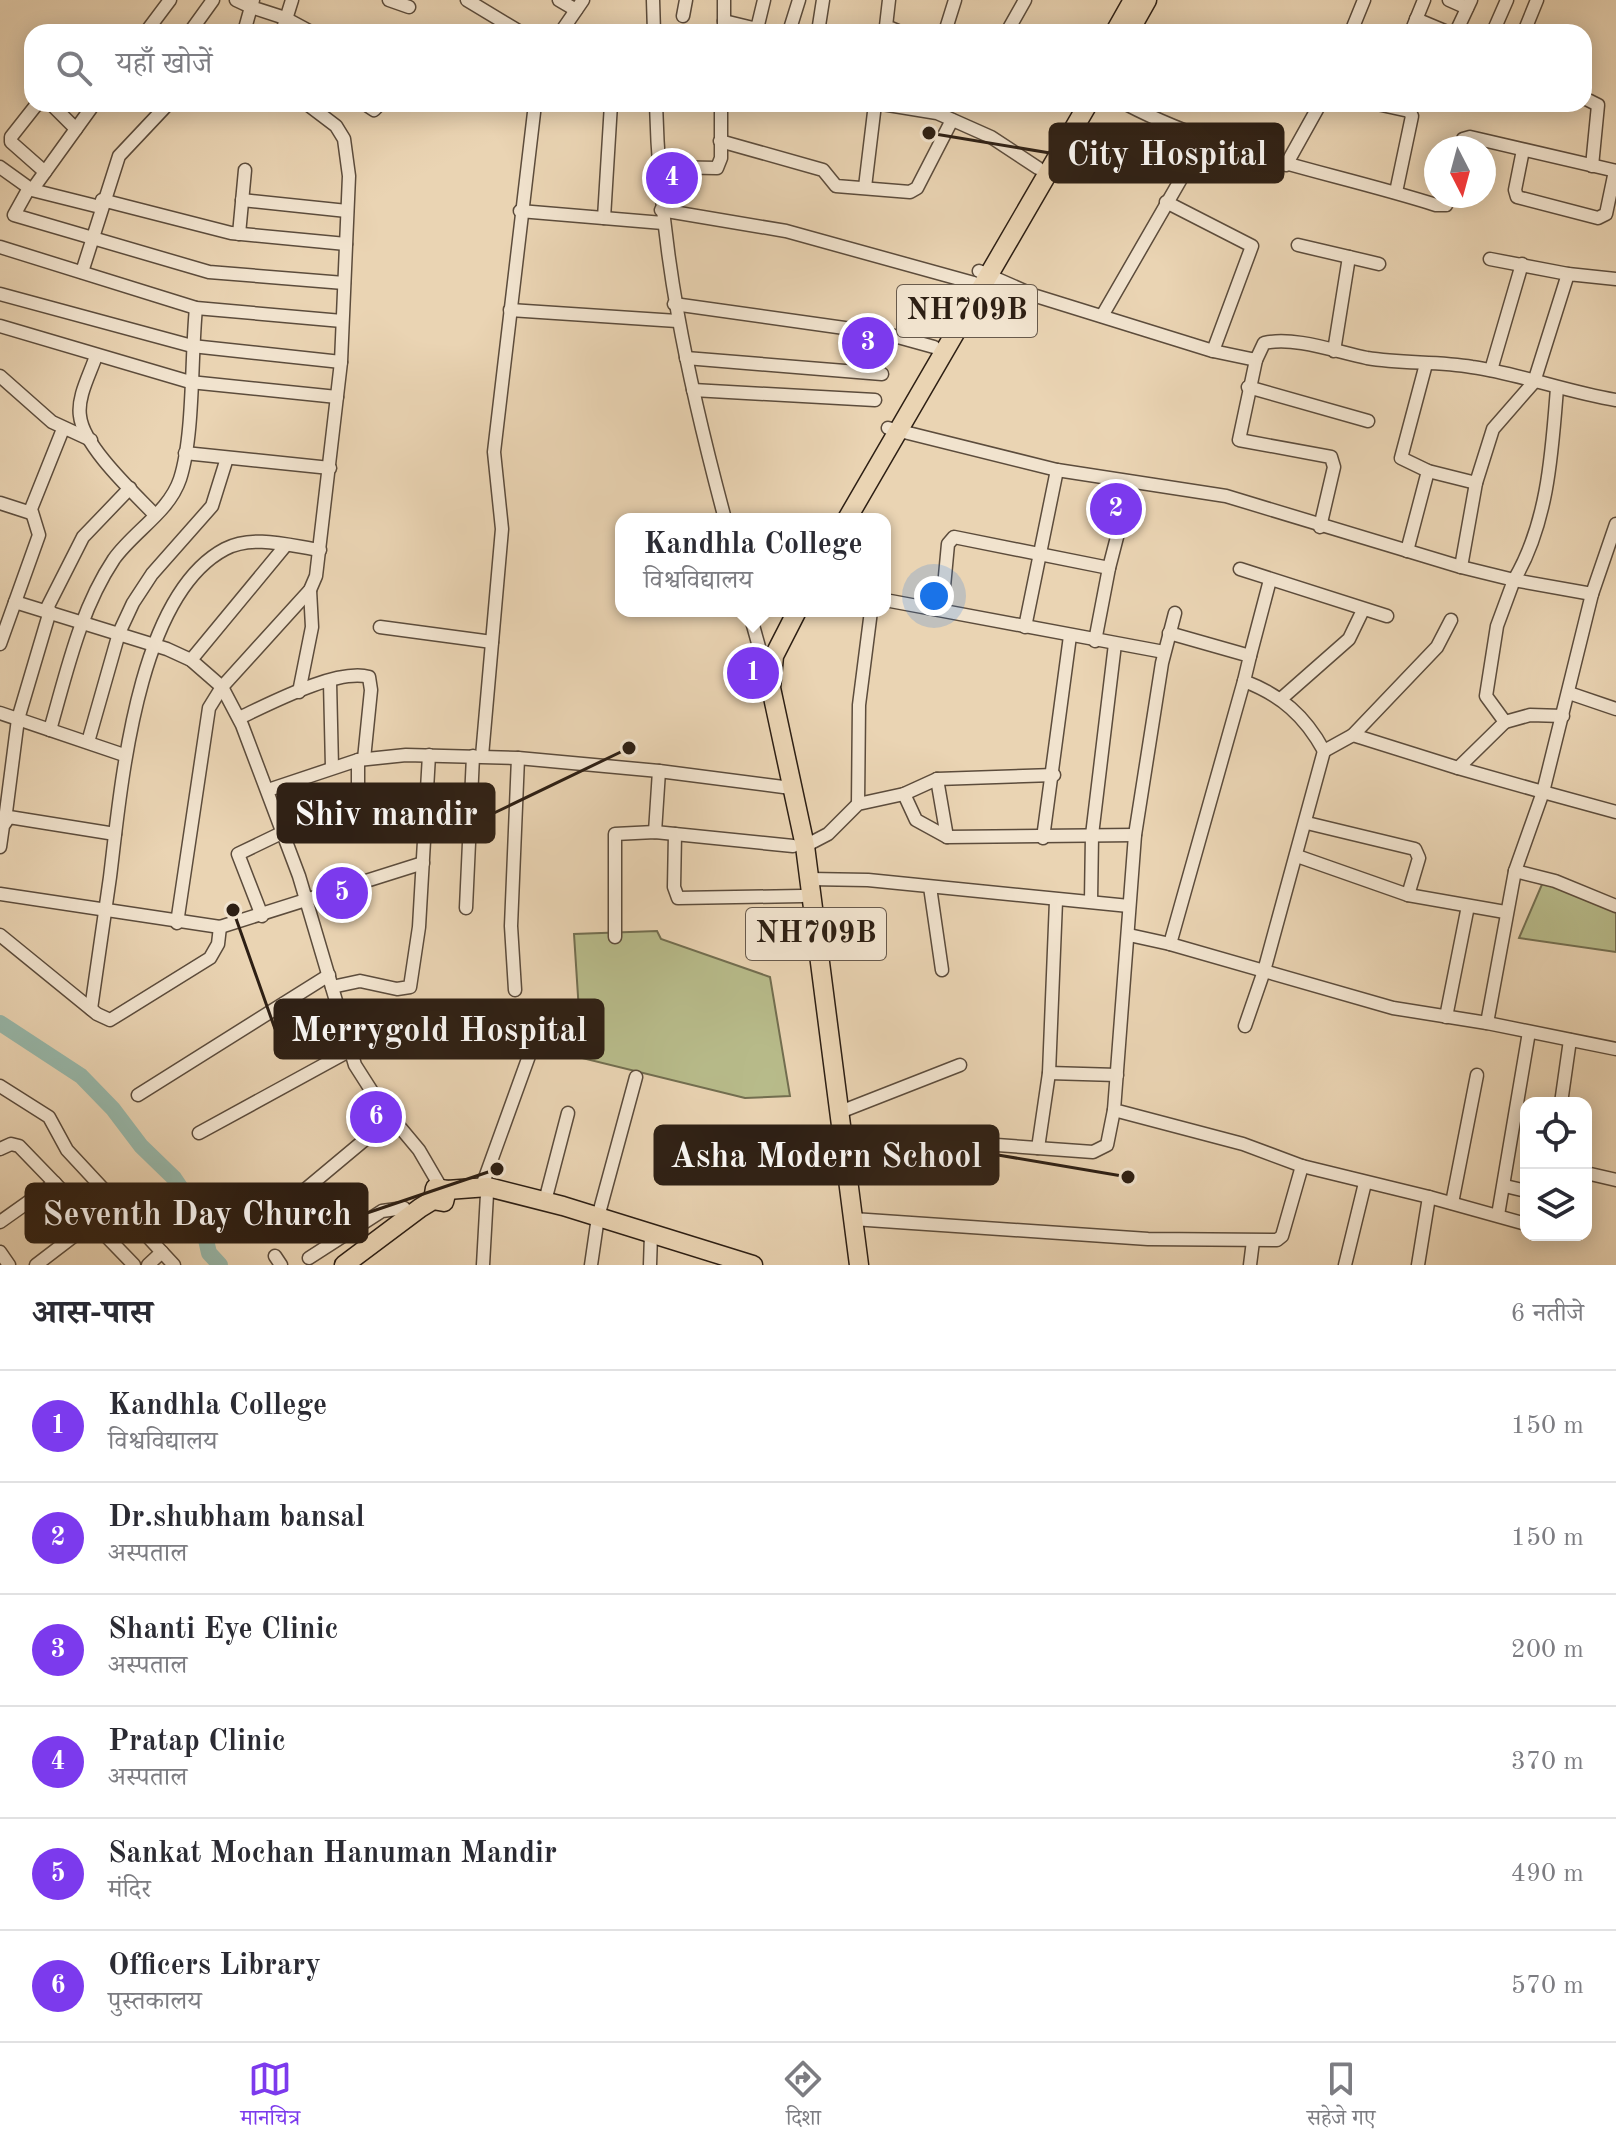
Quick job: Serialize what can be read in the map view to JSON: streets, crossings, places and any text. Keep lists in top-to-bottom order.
{
  "streets": {
    "highway": ["NH709B"]
  },
  "places": [
    "City Hospital",
    "Shiv mandir",
    "Merrygold Hospital",
    "Seventh Day Church",
    "Asha Modern School"
  ],
  "north": "bottom",
  "page": {
    "search": "यहाँ खोजें",
    "pins": [
      "4",
      "3",
      "2",
      "1",
      "5",
      "6"
    ],
    "popup": ["Kandhla College", "विश्वविद्यालय"],
    "heading": ["आस-पास", "6 नतीजे"],
    "list": [
      {
        "mark": "1",
        "name": "Kandhla College",
        "note": "विश्वविद्यालय",
        "value": "150 m"
      },
      {
        "mark": "2",
        "name": "Dr.shubham bansal",
        "note": "अस्पताल",
        "value": "150 m"
      },
      {
        "mark": "3",
        "name": "Shanti Eye Clinic",
        "note": "अस्पताल",
        "value": "200 m"
      },
      {
        "mark": "4",
        "name": "Pratap Clinic",
        "note": "अस्पताल",
        "value": "370 m"
      },
      {
        "mark": "5",
        "name": "Sankat Mochan Hanuman Mandir",
        "note": "मंदिर",
        "value": "490 m"
      },
      {
        "mark": "6",
        "name": "Officers Library",
        "note": "पुस्तकालय",
        "value": "570 m"
      }
    ],
    "nav": ["मानचित्र", "दिशा", "सहेजे गए"]
  }
}
